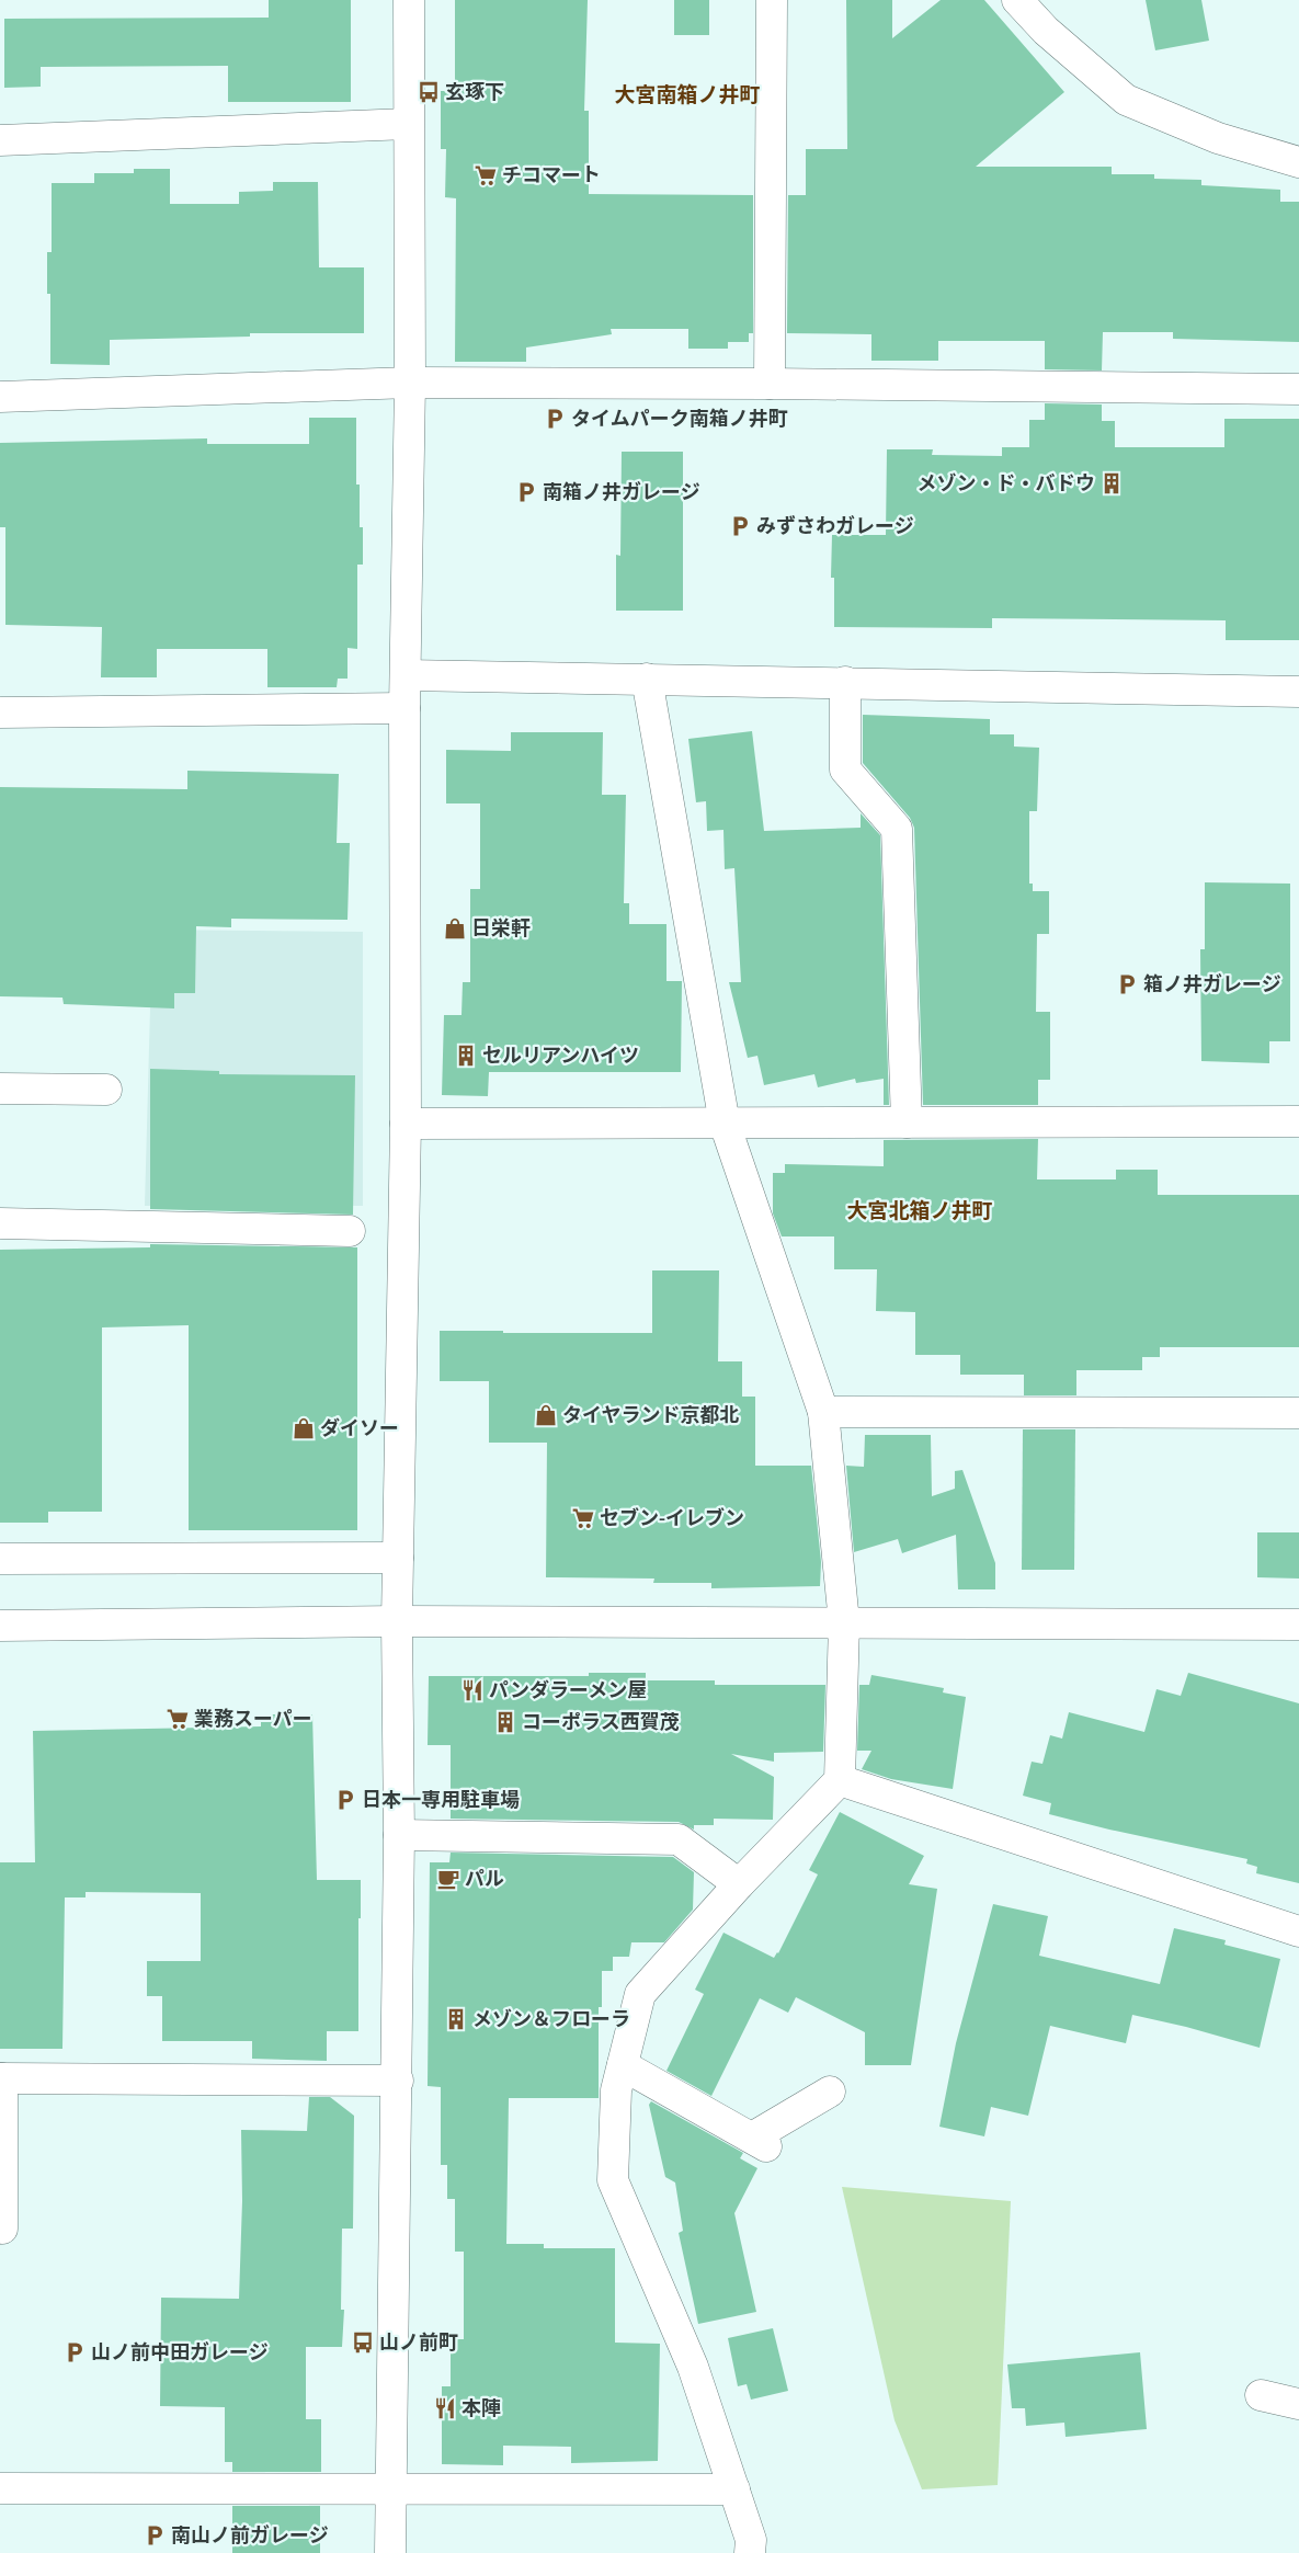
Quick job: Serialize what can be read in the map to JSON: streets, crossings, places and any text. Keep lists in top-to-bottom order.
{
  "districts": ["大宮南箱ノ井町", "大宮北箱ノ井町"],
  "places": {
    "bus stop": ["玄琢下", "山ノ前町"],
    "supermarket": ["チコマート", "セブン-イレブン", "業務スーパー"],
    "parking": [
      "タイムパーク南箱ノ井町",
      "南箱ノ井ガレージ",
      "みずさわガレージ",
      "箱ノ井ガレージ",
      "日本一専用駐車場",
      "山ノ前中田ガレージ",
      "南山ノ前ガレージ"
    ],
    "building": [
      "メゾン・ド・バドウ",
      "セルリアンハイツ",
      "コーポラス西賀茂",
      "メゾン＆フローラ"
    ],
    "shop": ["日栄軒", "タイヤランド京都北", "ダイソー"],
    "restaurant": ["パンダラーメン屋", "本陣"],
    "cafe": ["パル"]
  }
}
